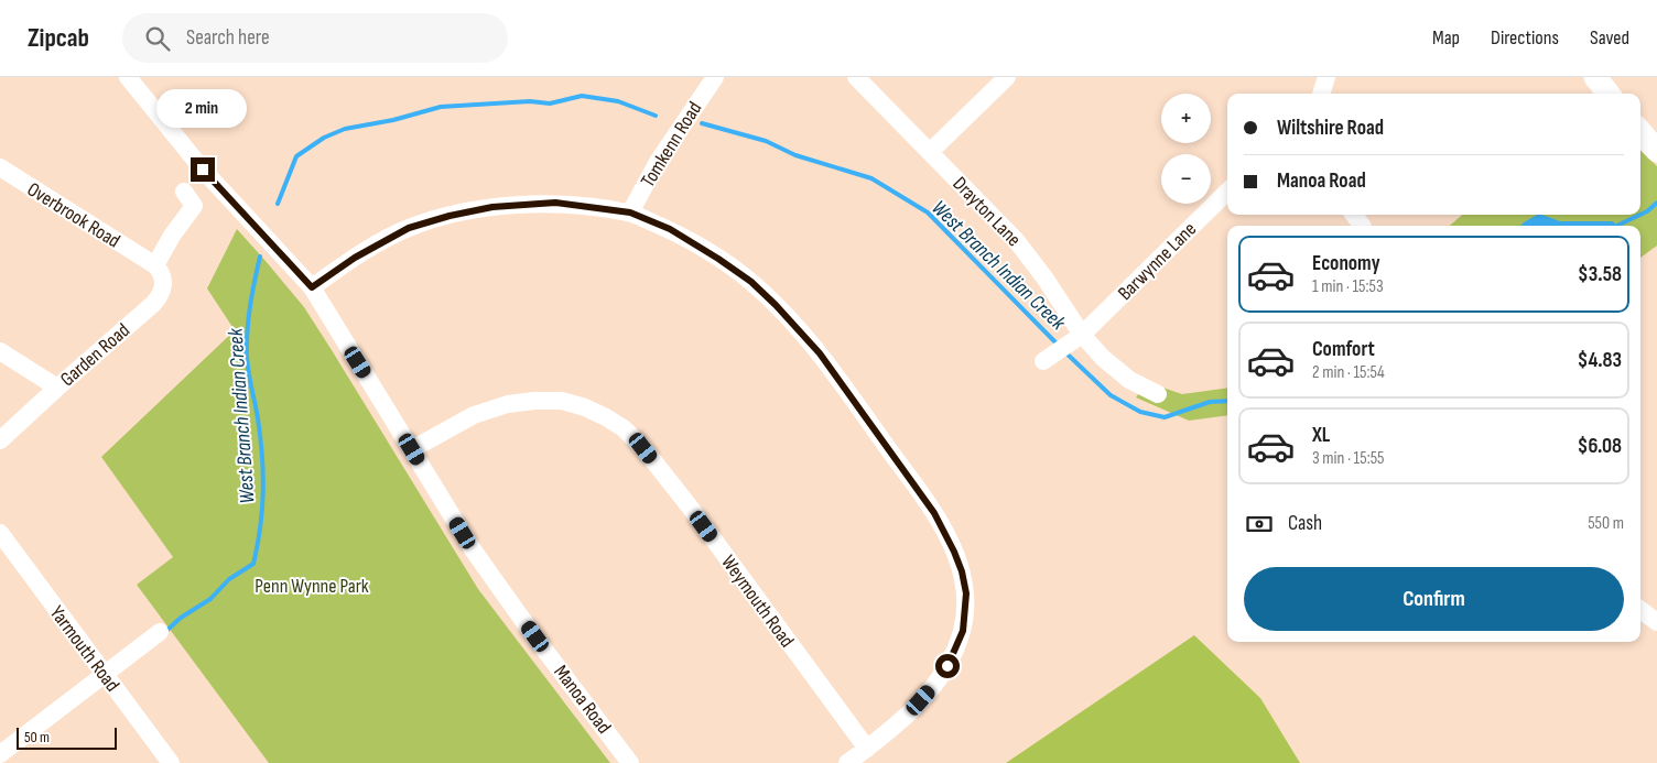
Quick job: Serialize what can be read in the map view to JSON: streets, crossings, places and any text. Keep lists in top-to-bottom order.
{
  "streets": {
    "street": [
      "Tomkenn Road",
      "Drayton Lane",
      "Overbrook Road",
      "Barwynne Lane",
      "Garden Road",
      "Weymouth Road",
      "Yarmouth Road",
      "Manoa Road"
    ]
  },
  "crossings": [
    ["Drayton Lane", "Barwynne Lane"],
    ["Overbrook Road", "Garden Road"],
    ["Weymouth Road", "Manoa Road"]
  ],
  "water": ["West Branch Indian Creek"],
  "parks": ["Penn Wynne Park"],
  "scale_bar": "50 m",
  "page": {
    "header": "Zipcab",
    "search": "Search here",
    "nav": ["Map", "Directions", "Saved"],
    "bubble": "2 min",
    "map_buttons": ["+", "−"],
    "banner": ["Wiltshire Road", "Manoa Road"],
    "list": [
      {
        "name": "Economy",
        "note": "1 min · 15:53",
        "value": "$3.58"
      },
      {
        "name": "Comfort",
        "note": "2 min · 15:54",
        "value": "$4.83"
      },
      {
        "name": "XL",
        "note": "3 min · 15:55",
        "value": "$6.08"
      }
    ],
    "pay": ["Cash", "550 m"],
    "buttons": "Confirm",
    "scale": "50 m"
  }
}
